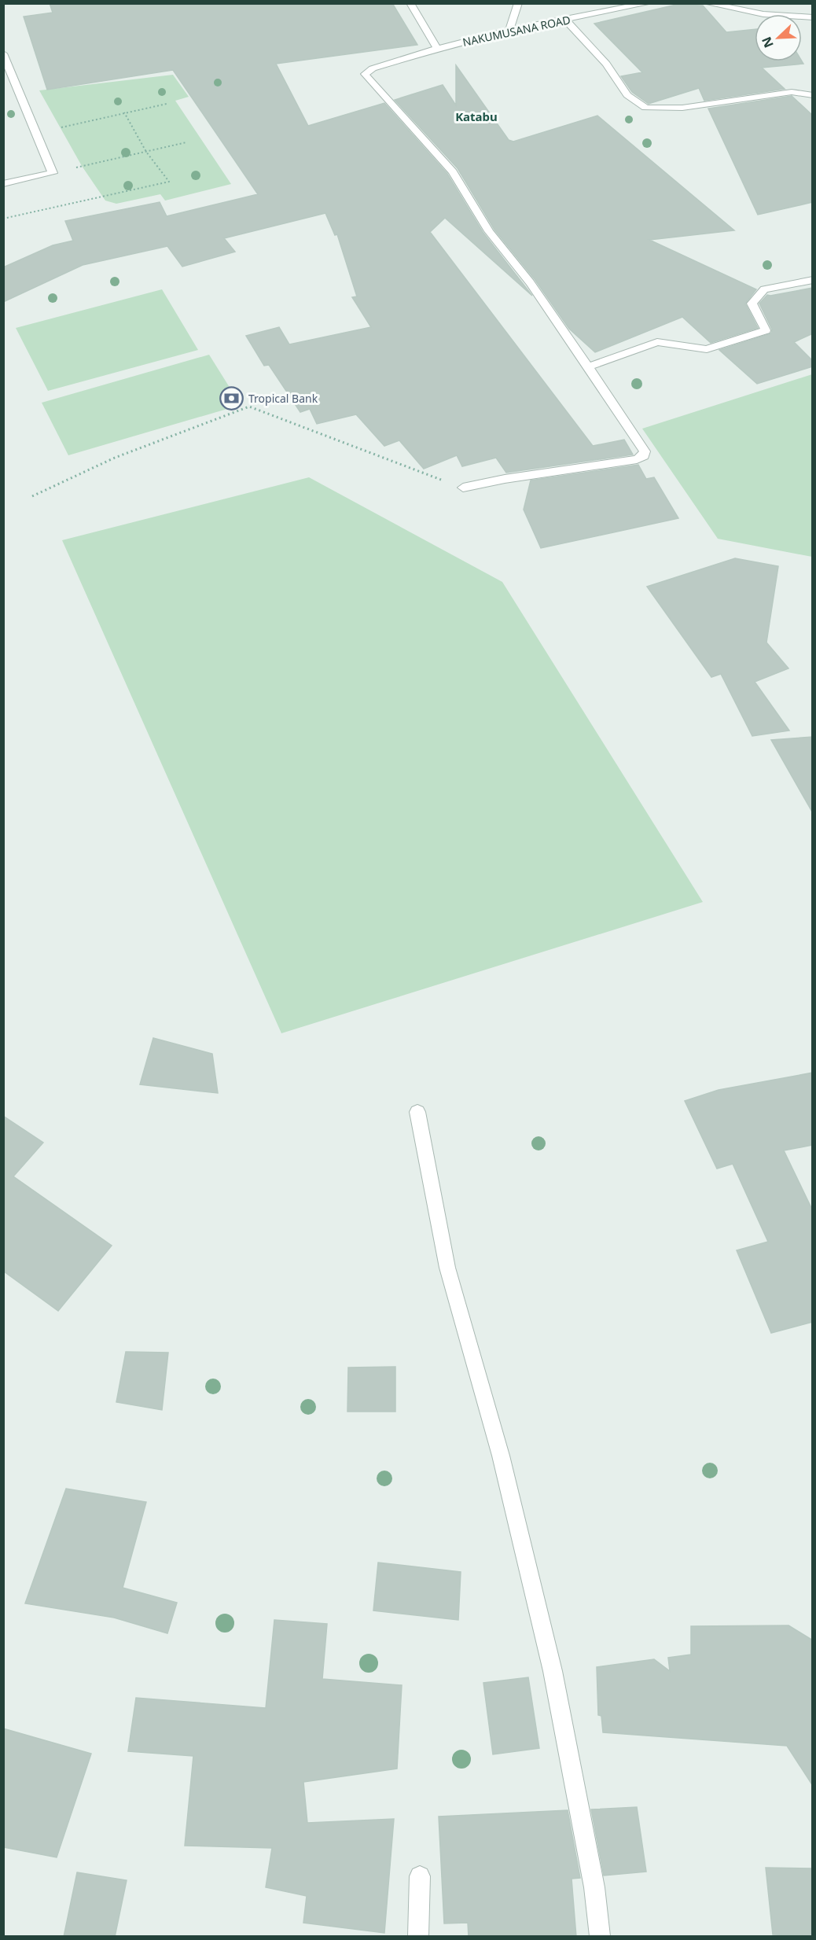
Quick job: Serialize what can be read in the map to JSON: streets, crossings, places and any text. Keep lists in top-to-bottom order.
{
  "streets": {
    "street": ["NAKUMUSANA ROAD"]
  },
  "districts": ["Katabu"],
  "places": {
    "bank": ["Tropical Bank"]
  },
  "north": "bottom left"
}
